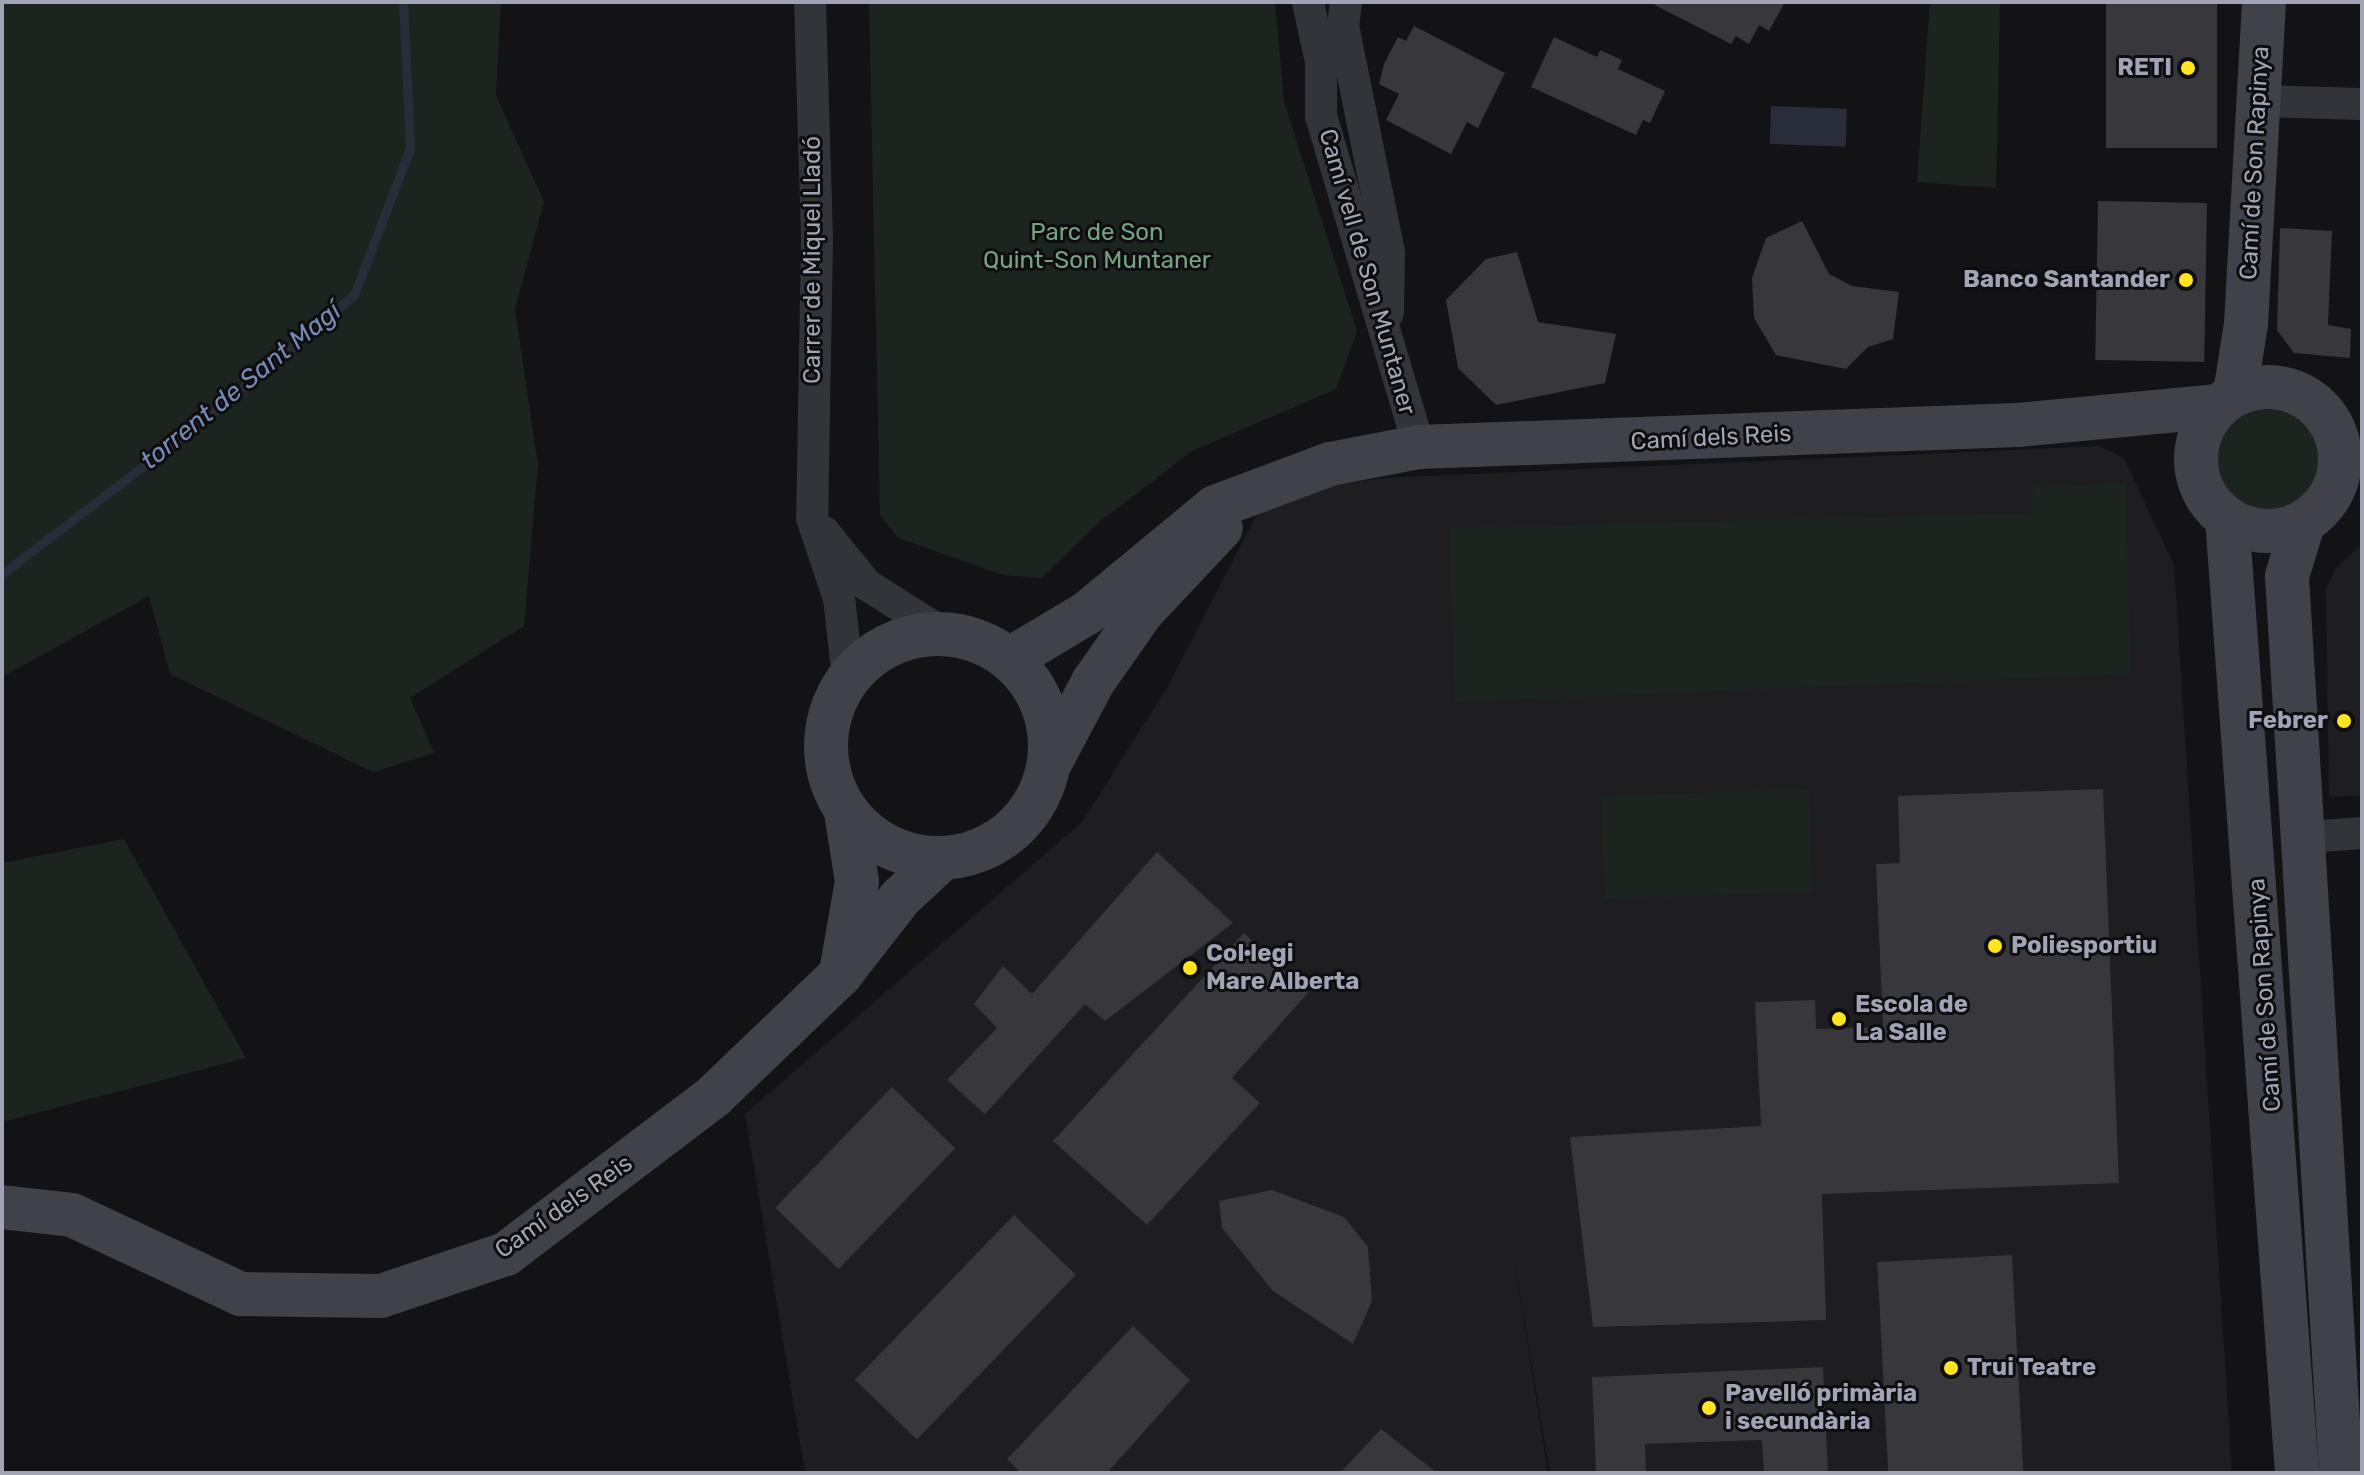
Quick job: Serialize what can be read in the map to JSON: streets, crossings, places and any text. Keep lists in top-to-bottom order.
{
  "streets": {
    "street": [
      "Camí de Son Rapinya",
      "Carrer de Miquel Lladó",
      "Camí vell de Son Muntaner",
      "Camí dels Reis"
    ]
  },
  "crossings": [
    ["Camí de Son Rapinya", "Camí dels Reis"],
    ["Carrer de Miquel Lladó", "Camí dels Reis"],
    ["Camí vell de Son Muntaner", "Camí dels Reis"]
  ],
  "water": ["torrent de Sant Magí"],
  "parks": ["Parc de Son Quint-Son Muntaner"],
  "places": [
    "RETI",
    "Banco Santander",
    "Febrer",
    "Poliesportiu",
    "Col·legi Mare Alberta",
    "Escola de La Salle",
    "Trui Teatre",
    "Pavelló primària i secundària"
  ]
}
